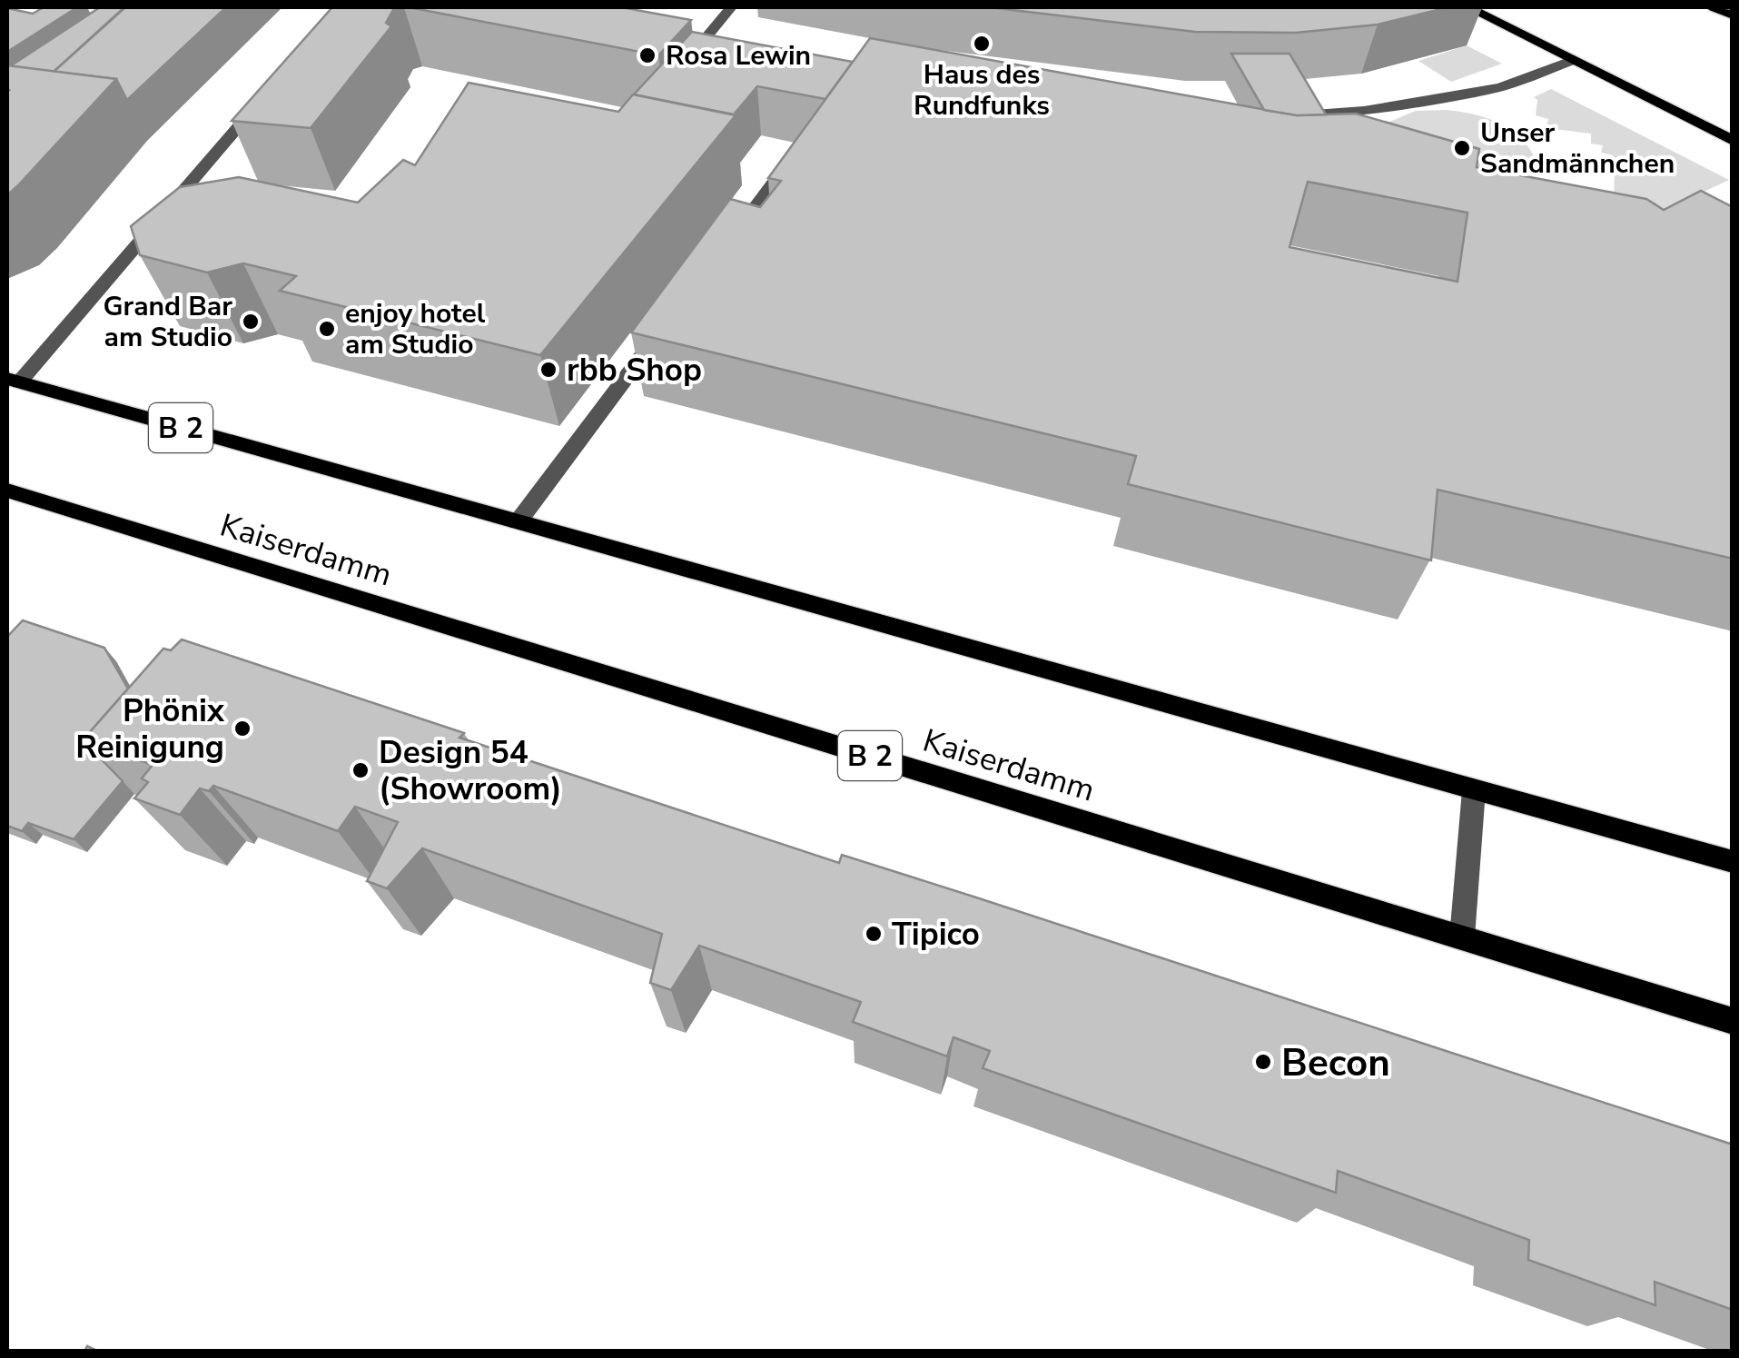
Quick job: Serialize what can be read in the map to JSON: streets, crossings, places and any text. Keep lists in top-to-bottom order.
{
  "streets": {
    "main road": ["B 2", "Kaiserdamm"]
  },
  "places": [
    "Haus des Rundfunks",
    "Rosa Lewin",
    "Unser Sandmännchen",
    "Grand Bar am Studio",
    "enjoy hotel am Studio",
    "rbb Shop",
    "Phönix Reinigung",
    "Design 54 (Showroom)",
    "Tipico",
    "Becon"
  ]
}
